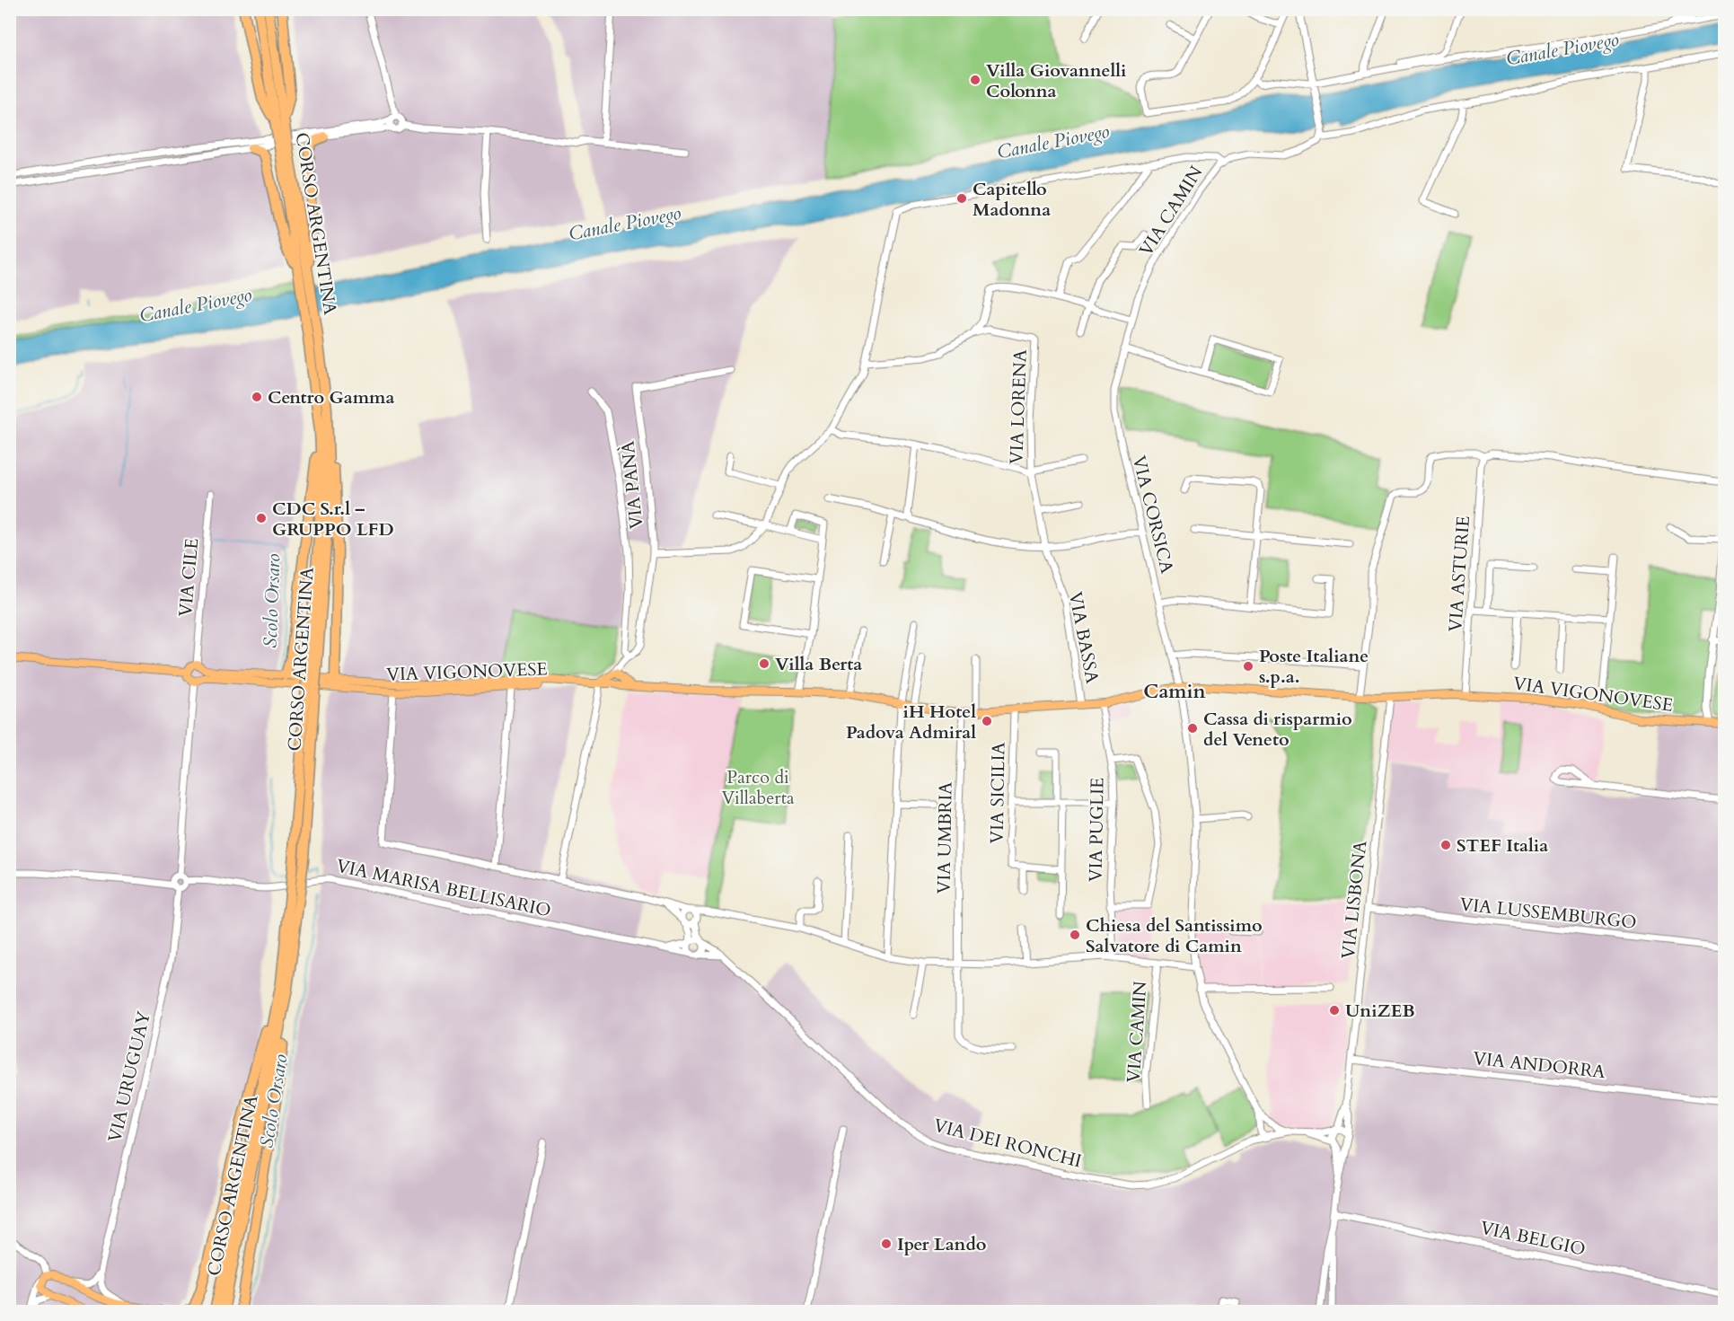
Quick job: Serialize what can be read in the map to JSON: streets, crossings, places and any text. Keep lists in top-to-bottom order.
{
  "streets": {
    "highway": ["CORSO ARGENTINA"],
    "main road": ["VIA VIGONOVESE"],
    "street": [
      "VIA CAMIN",
      "VIA LORENA",
      "VIA PANÀ",
      "VIA CORSICA",
      "VIA ASTURIE",
      "VIA CILE",
      "VIA BASSA",
      "VIA SICILIA",
      "VIA PUGLIE",
      "VIA UMBRIA",
      "VIA MARISA BELLISARIO",
      "VIA LISBONA",
      "VIA LUSSEMBURGO",
      "VIA ANDORRA",
      "VIA URUGUAY",
      "VIA DEI RONCHI",
      "VIA BELGIO"
    ]
  },
  "crossings": [
    ["VIA CAMIN", "VIA CORSICA"],
    ["VIA LORENA", "VIA BASSA"],
    ["VIA CORSICA", "VIA VIGONOVESE"],
    ["VIA ASTURIE", "VIA VIGONOVESE"],
    ["VIA CILE", "VIA VIGONOVESE"],
    ["VIA CILE", "VIA URUGUAY"],
    ["VIA BASSA", "VIA VIGONOVESE"],
    ["VIA VIGONOVESE", "VIA SICILIA"],
    ["VIA VIGONOVESE", "VIA PUGLIE"],
    ["VIA VIGONOVESE", "VIA UMBRIA"],
    ["VIA VIGONOVESE", "VIA LISBONA"],
    ["VIA VIGONOVESE", "VIA URUGUAY"],
    ["VIA MARISA BELLISARIO", "VIA DEI RONCHI"],
    ["VIA LISBONA", "VIA LUSSEMBURGO"],
    ["VIA LISBONA", "VIA ANDORRA"],
    ["VIA LISBONA", "VIA BELGIO"]
  ],
  "districts": ["Camin"],
  "water": ["Canale Piovego", "Scolo Orsaro"],
  "parks": ["Parco di Villaberta"],
  "places": [
    "Villa Giovannelli Colonna",
    "Capitello Madonna",
    "Centro Gamma",
    "CDC S.r.l – GRUPPO LFD",
    "Villa Berta",
    "Poste Italiane s.p.a.",
    "iH Hotel Padova Admiral",
    "Cassa di risparmio del Veneto",
    "STEF Italia",
    "Chiesa del Santissimo Salvatore di Camin",
    "UniZEB",
    "Iper Lando"
  ]
}
